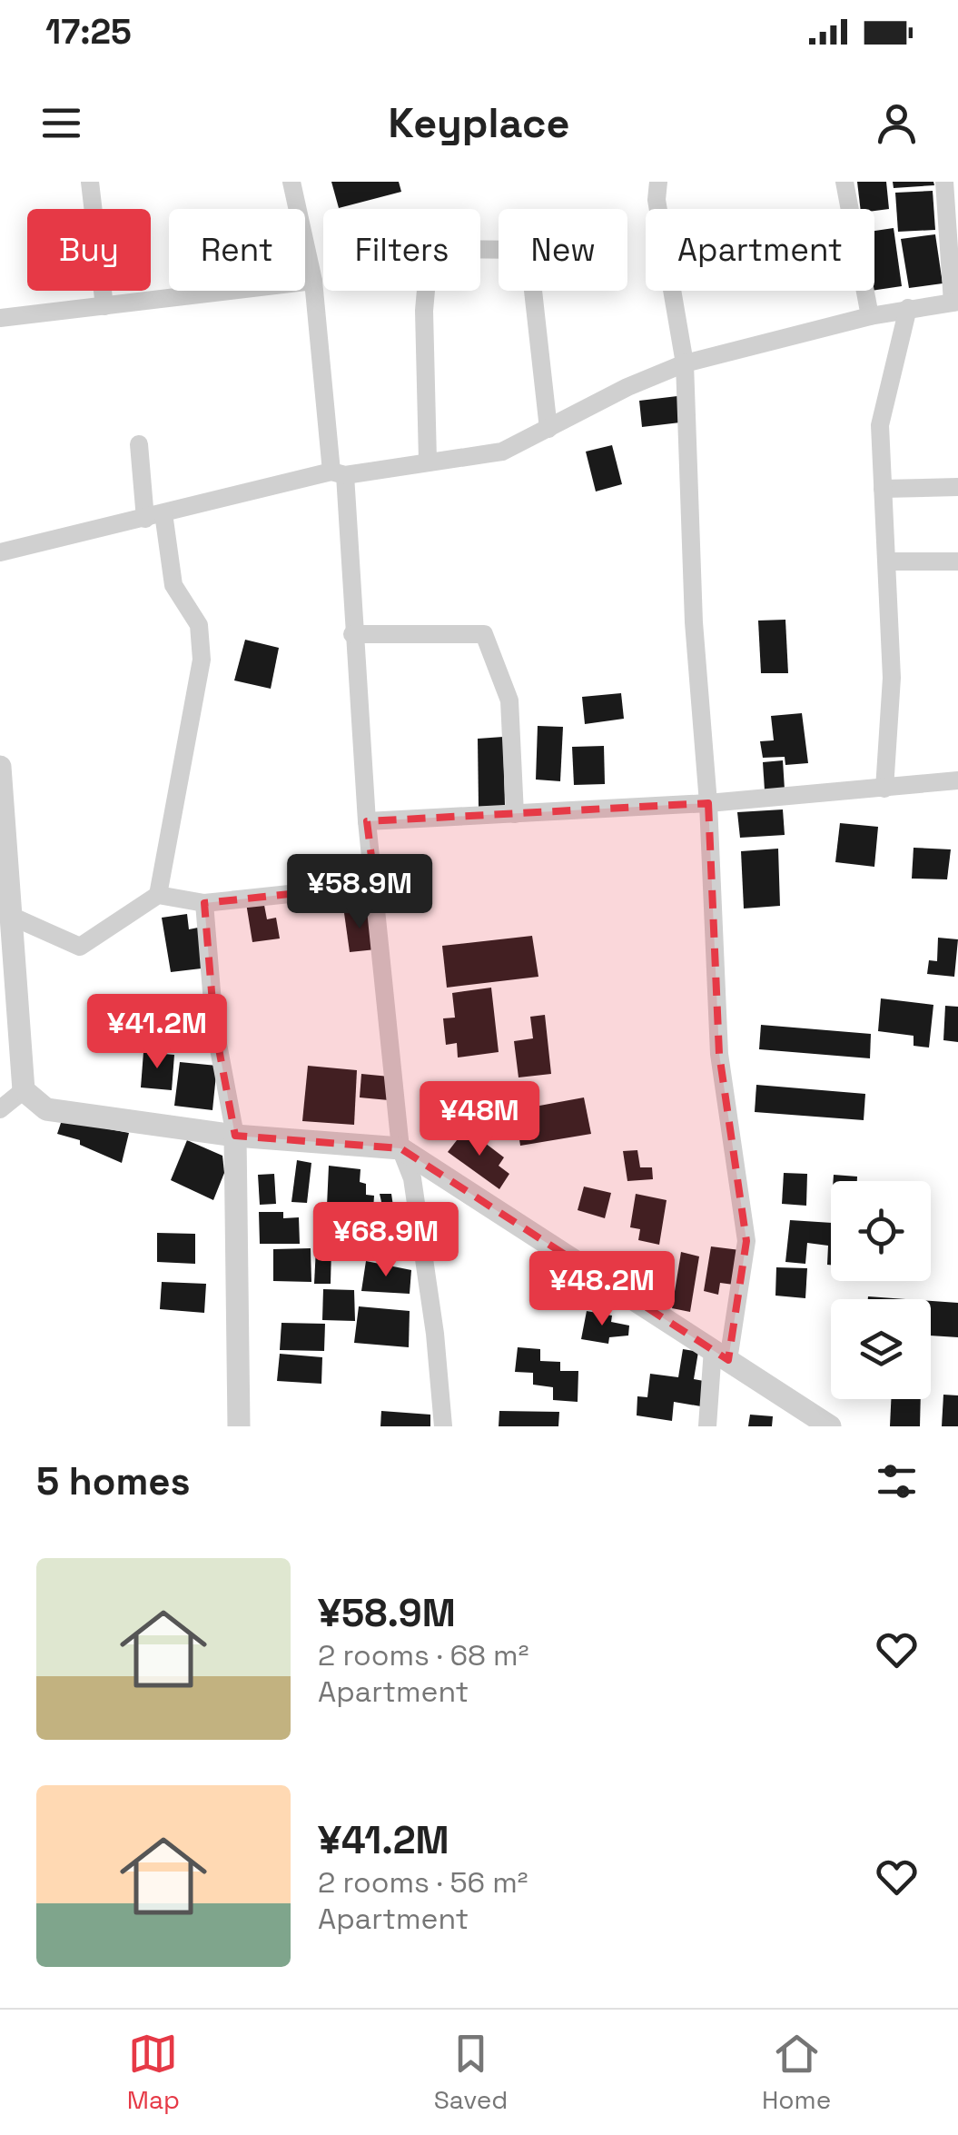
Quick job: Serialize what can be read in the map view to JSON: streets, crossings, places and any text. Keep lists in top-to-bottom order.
{
  "page": {
    "status": "17:25",
    "header": "Keyplace",
    "chip": [
      "Buy",
      "Rent",
      "Filters",
      "New",
      "Apartment"
    ],
    "price": [
      "¥58.9M",
      "¥41.2M",
      "¥48M",
      "¥68.9M",
      "¥48.2M"
    ],
    "heading": "5 homes",
    "list": [
      {
        "name": "¥58.9M",
        "note": "2 rooms · 68 m² · Apartment"
      },
      {
        "name": "¥41.2M",
        "note": "2 rooms · 56 m² · Apartment"
      }
    ],
    "tabs": ["Map", "Saved", "Home"]
  }
}
